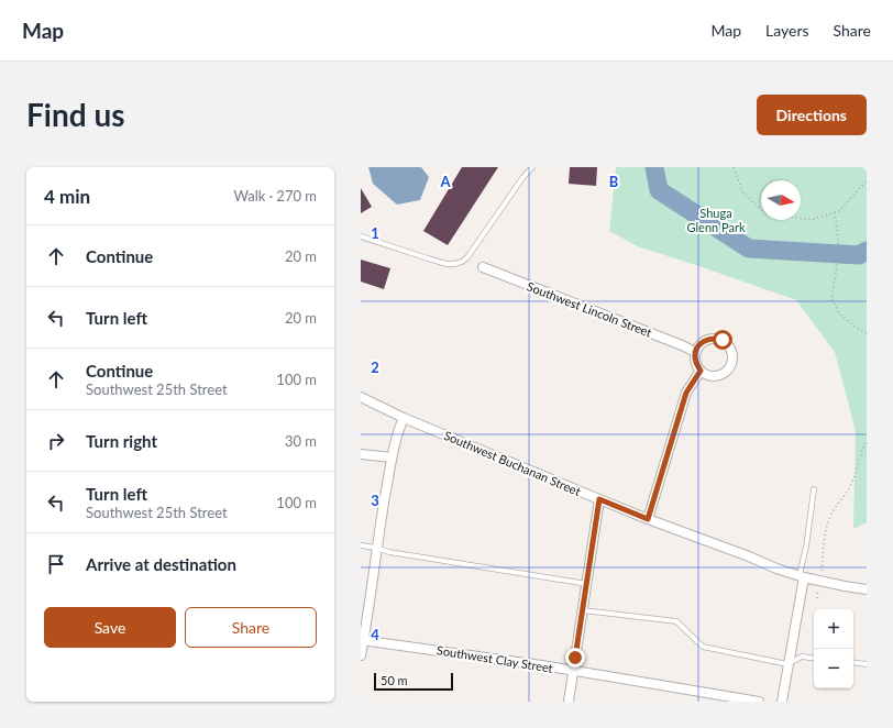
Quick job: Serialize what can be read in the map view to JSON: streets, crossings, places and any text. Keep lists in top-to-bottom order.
{
  "streets": {
    "street": ["Southwest Lincoln Street", "Southwest Buchanan Street", "Southwest Clay Street"]
  },
  "parks": ["Shuga Glenn Park"],
  "scale_bar": "50 m",
  "north": "right",
  "page": {
    "header": "Map",
    "nav": ["Map", "Layers", "Share"],
    "buttons": [
      "Directions",
      ["Save", "Share"]
    ],
    "title": "Find us",
    "heading": ["4 min", "Walk · 270 m"],
    "list": [
      ["Continue", "20 m"],
      ["Turn left", "20 m"],
      ["Continue", "Southwest 25th Street", "100 m"],
      ["Turn right", "30 m"],
      ["Turn left", "Southwest 25th Street", "100 m"],
      "Arrive at destination"
    ],
    "map_buttons": ["+", "−"],
    "scale": "50 m"
  },
  "grid": {
    "columns": ["A", "B"],
    "rows": [
      "1",
      "2",
      "3",
      "4"
    ]
  }
}
